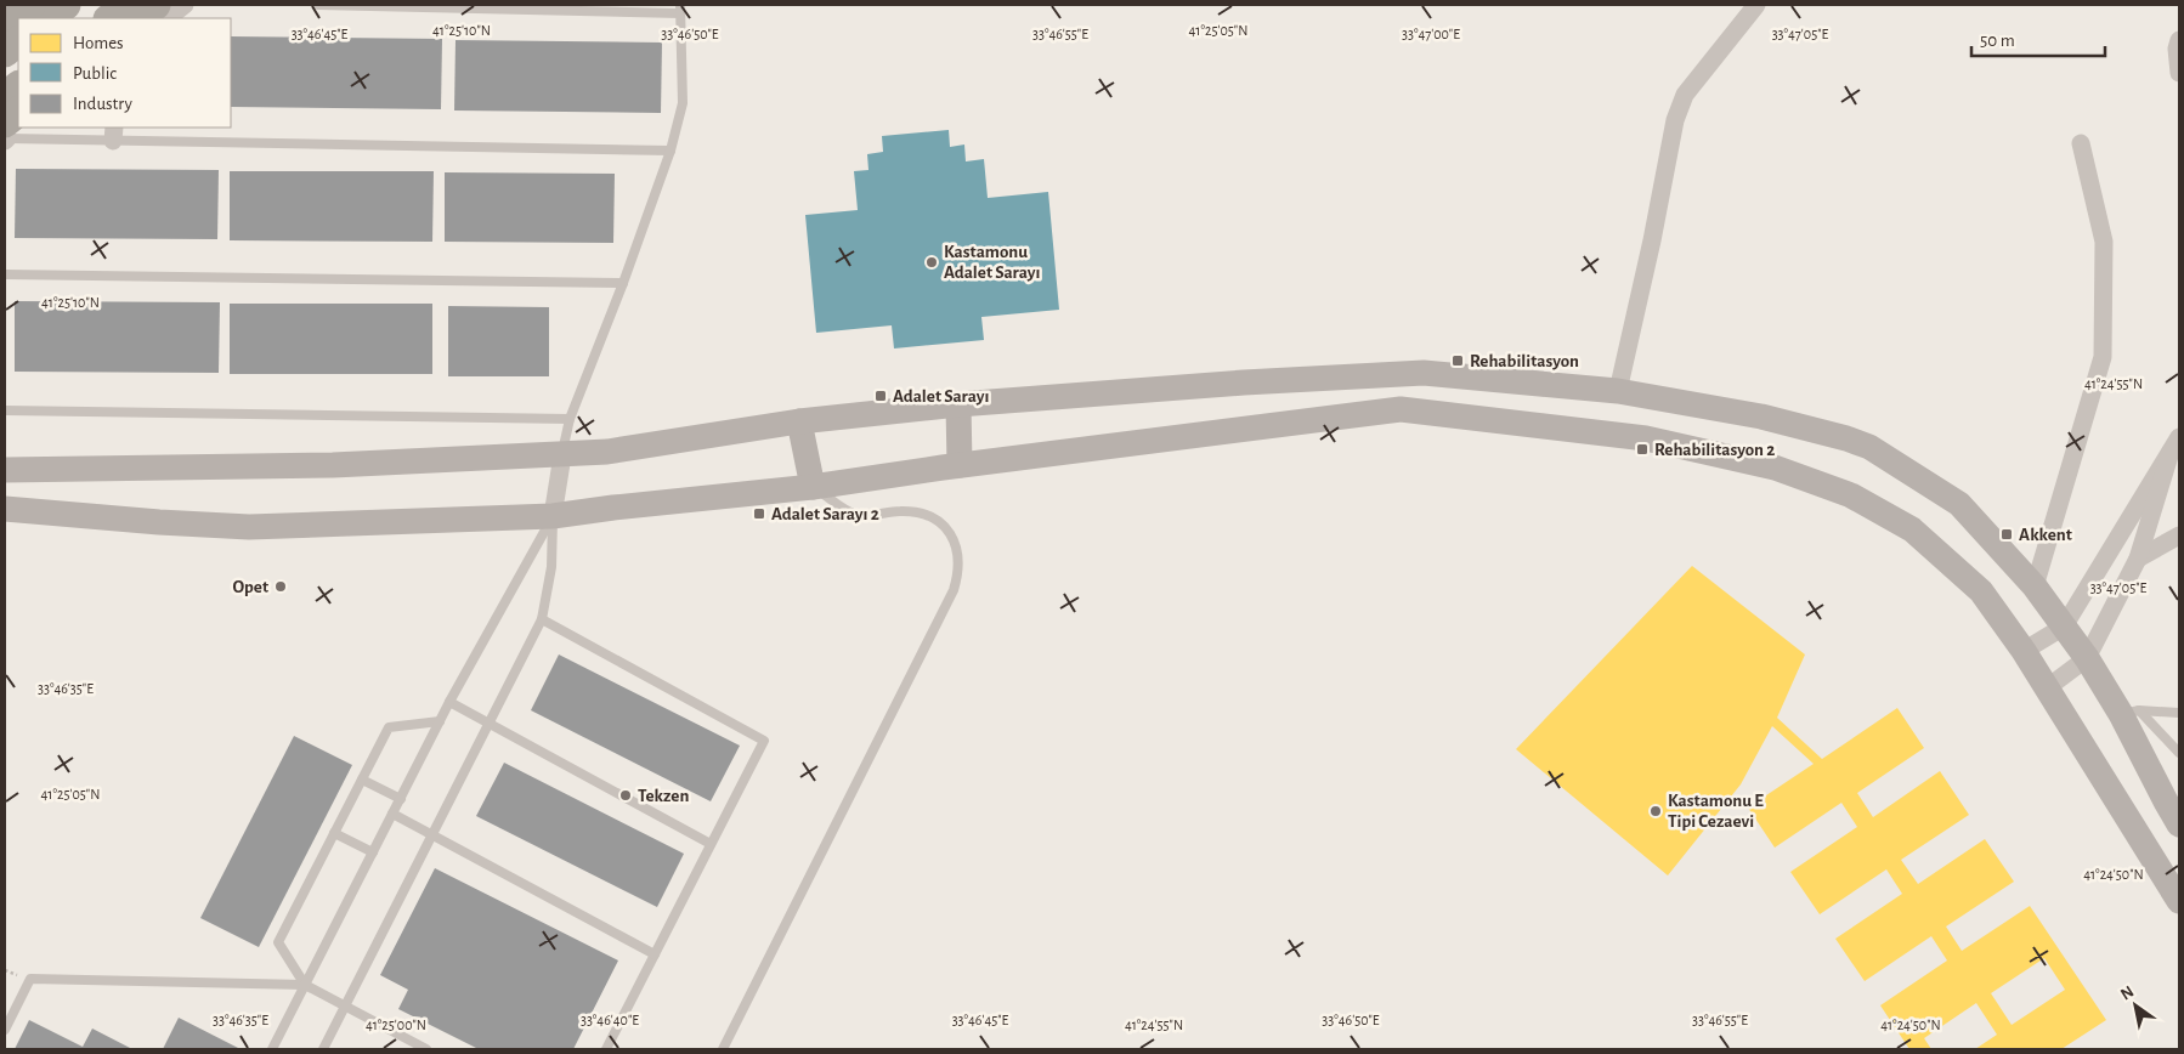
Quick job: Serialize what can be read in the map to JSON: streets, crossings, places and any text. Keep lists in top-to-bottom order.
{
  "places": {
    "other": [
      "Kastamonu Adalet Sarayı",
      "Opet",
      "Tekzen",
      "Kastamonu E Tipi Cezaevi"
    ],
    "transit": [
      "Rehabilitasyon",
      "Adalet Sarayı",
      "Rehabilitasyon 2",
      "Adalet Sarayı 2",
      "Akkent"
    ]
  },
  "legend": ["Homes", "Public", "Industry"],
  "scale_bar": "50 m",
  "north": "top left",
  "coordinates": [
    "41°25'10\"N",
    "41°25'05\"N",
    "33°47'05\"E",
    "33°46'45\"E",
    "33°46'50\"E",
    "33°46'55\"E",
    "33°47'00\"E",
    "41°24'55\"N",
    "33°46'35\"E",
    "41°24'50\"N",
    "33°46'40\"E",
    "41°25'00\"N"
  ]
}
